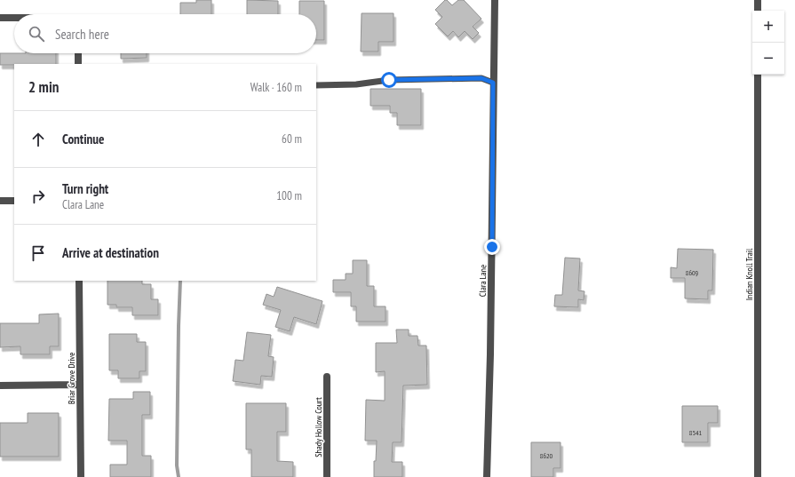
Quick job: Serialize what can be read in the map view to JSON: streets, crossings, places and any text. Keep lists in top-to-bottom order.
{
  "streets": {
    "street": [
      "Indian Knoll Trail",
      "Clara Lane",
      "Briar Grove Drive",
      "Shady Hollow Court"
    ]
  },
  "house_numbers": ["8609", "8541", "8620"],
  "page": {
    "map_buttons": ["+", "−"],
    "search": "Search here",
    "heading": ["2 min", "Walk · 160 m"],
    "list": [
      ["Continue", "60 m"],
      ["Turn right", "Clara Lane", "100 m"],
      "Arrive at destination"
    ]
  }
}
